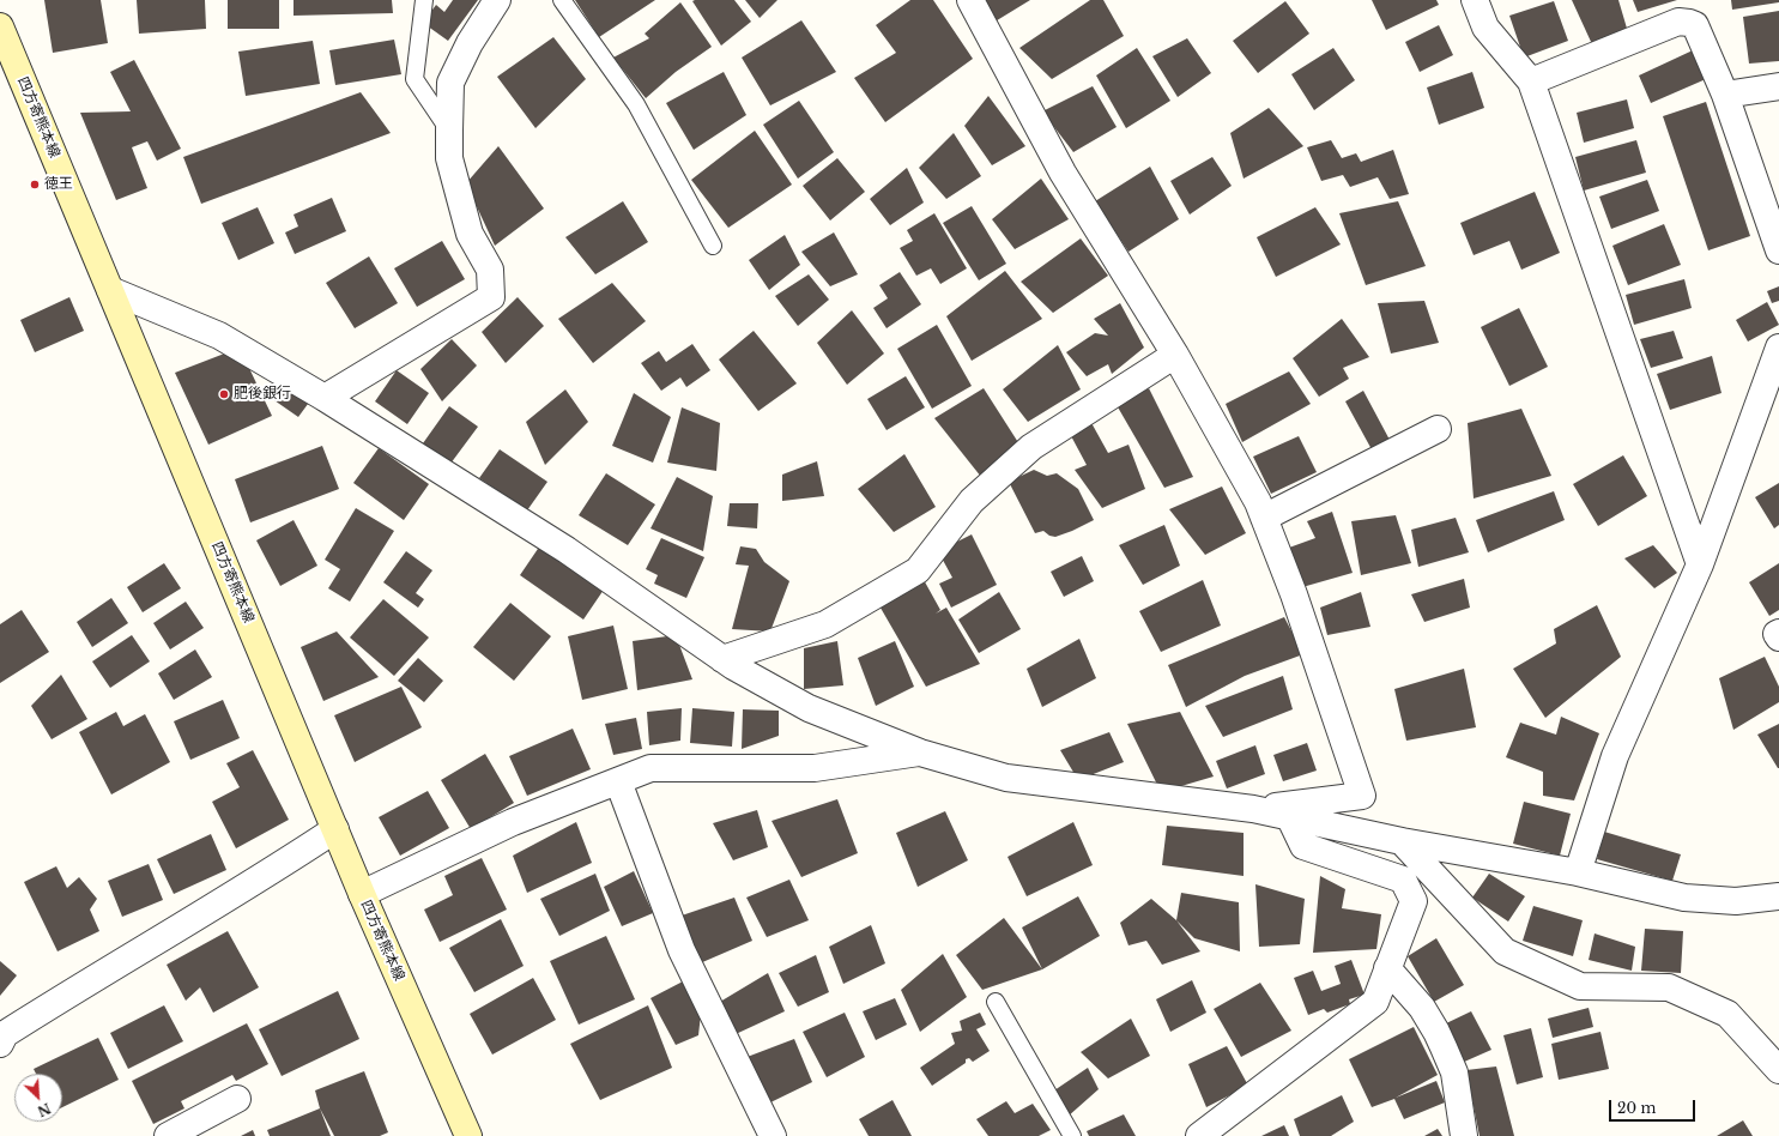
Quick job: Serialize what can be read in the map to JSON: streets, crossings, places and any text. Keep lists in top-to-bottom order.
{
  "streets": {
    "main road": ["四方寄熊本線"]
  },
  "places": ["徳王", "肥後銀行"],
  "scale_bar": "20 m",
  "north": "bottom right"
}
